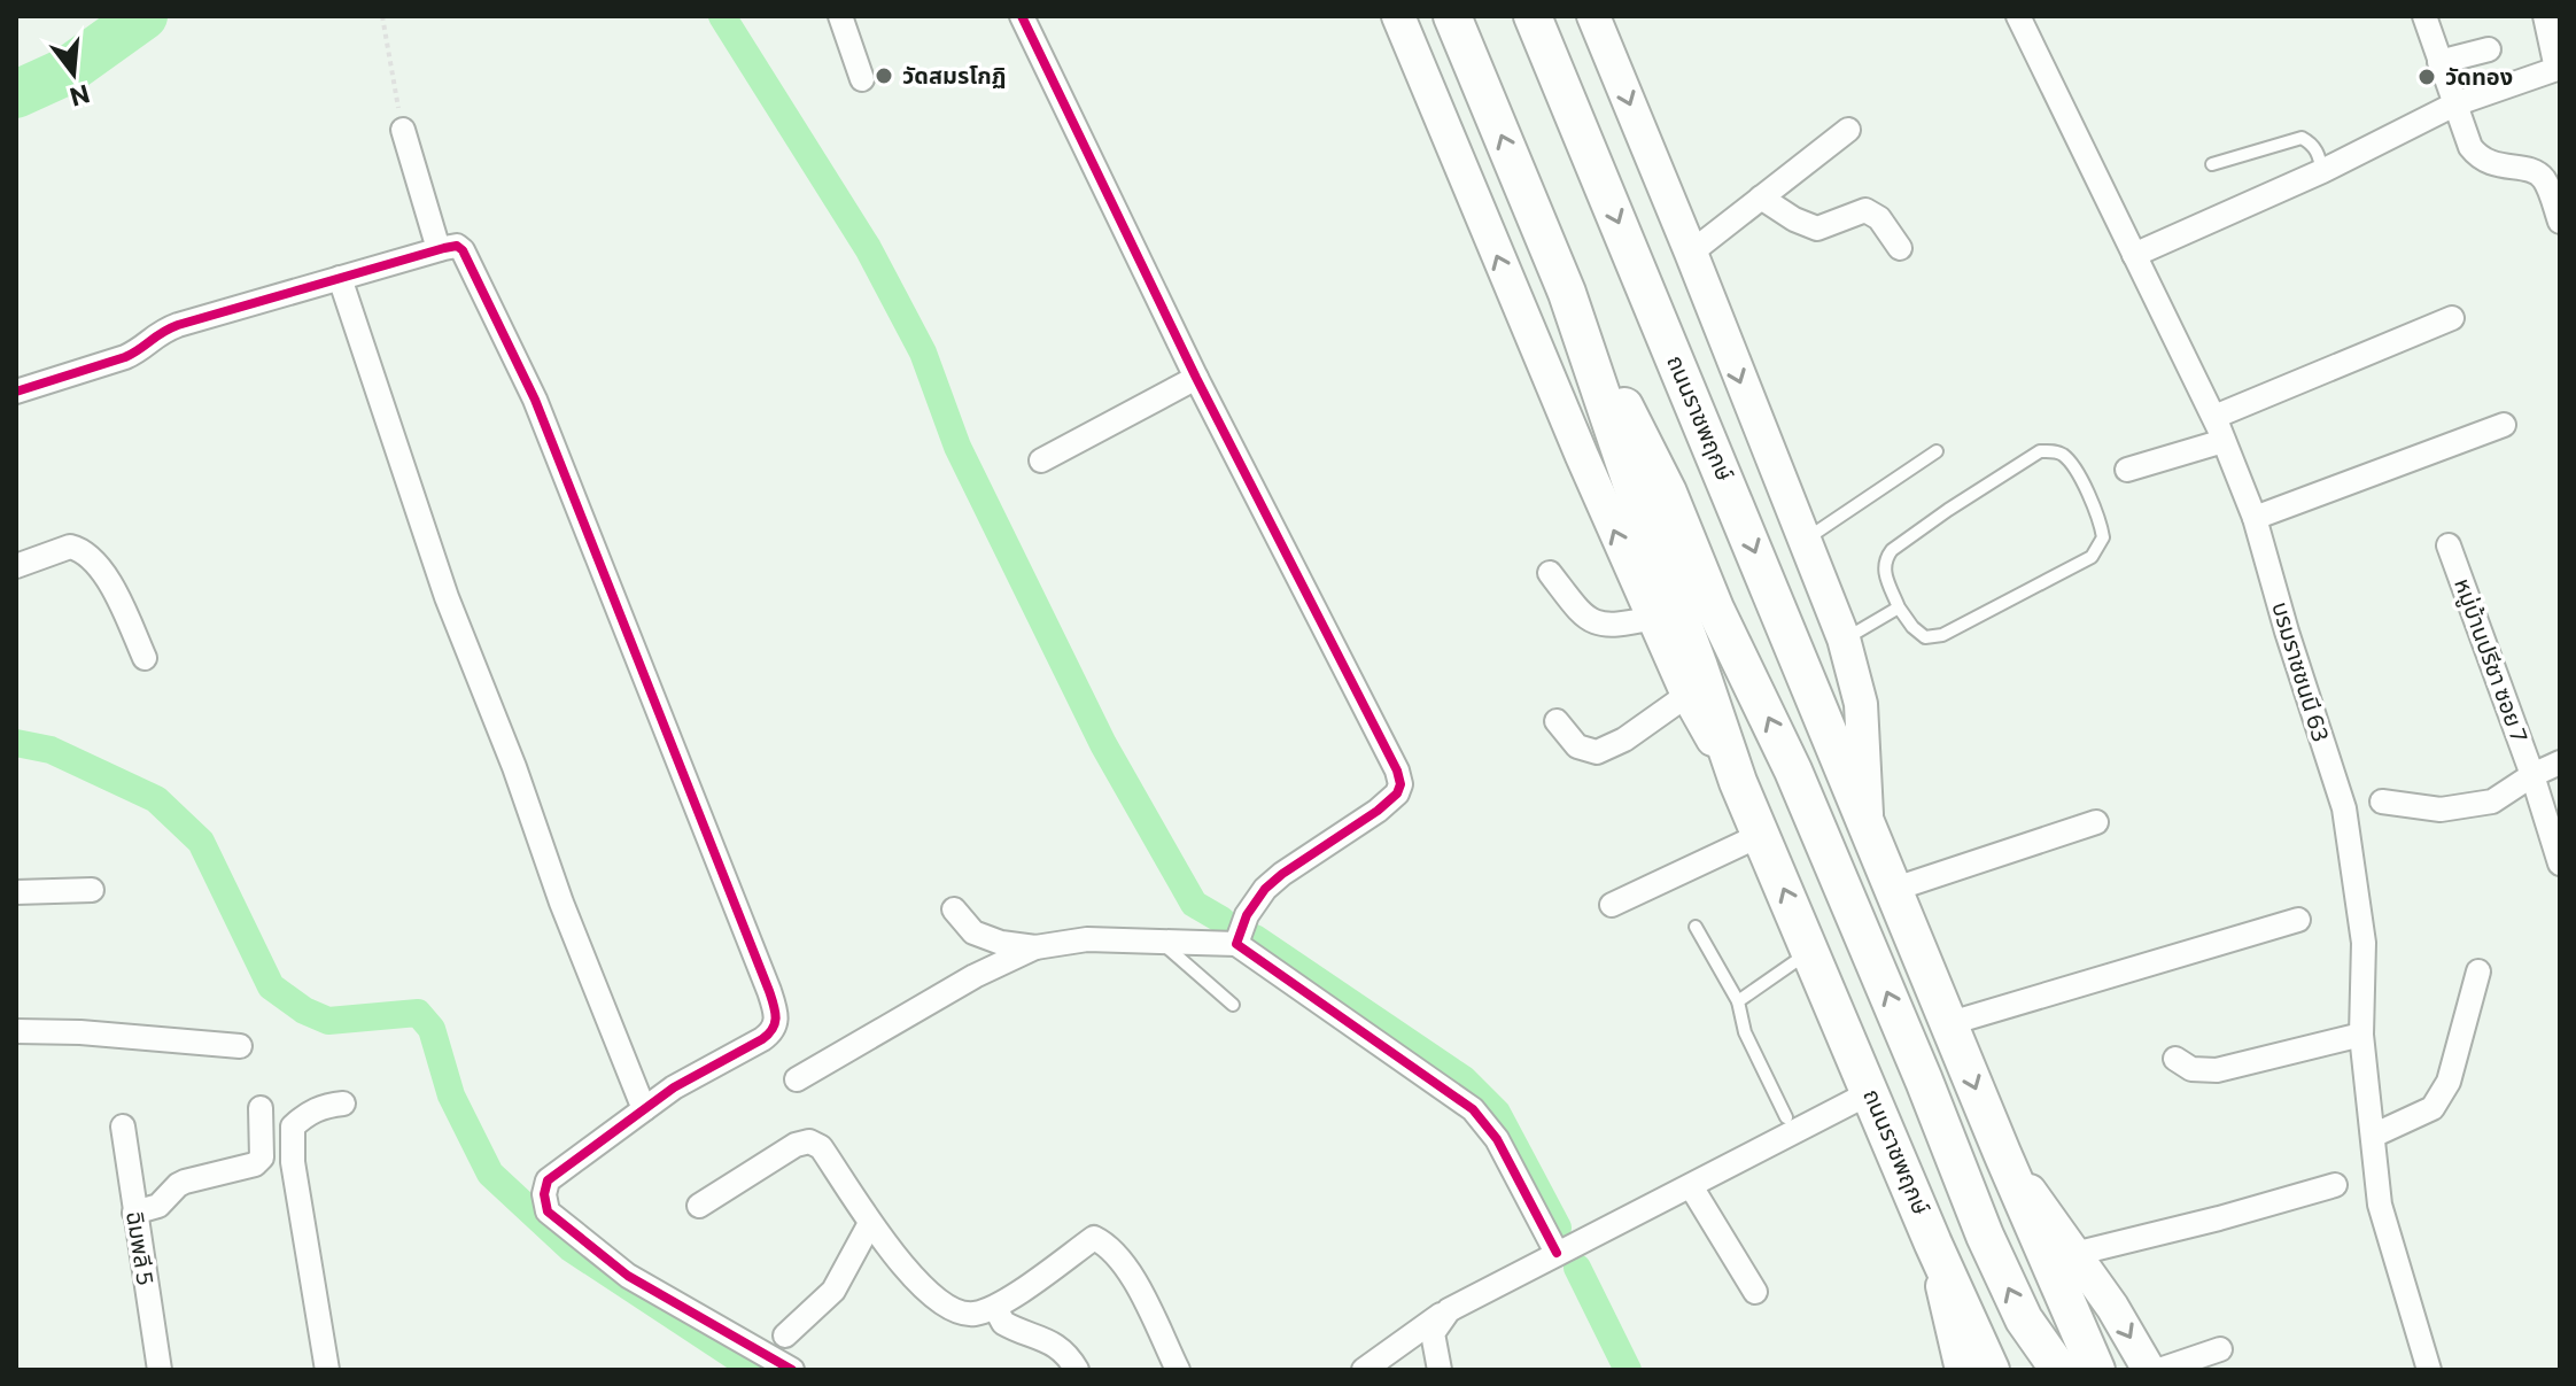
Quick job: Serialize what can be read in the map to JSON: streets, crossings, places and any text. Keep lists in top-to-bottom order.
{
  "streets": {
    "main road": ["ถนนราชพฤกษ์"],
    "street": ["หมู่บ้านปรีชา ซอย 7", "บรมราชชนนี 63", "ฉิมพลี 5"]
  },
  "places": ["วัดสมรโกฏิ", "วัดทอง"],
  "north": "bottom"
}
